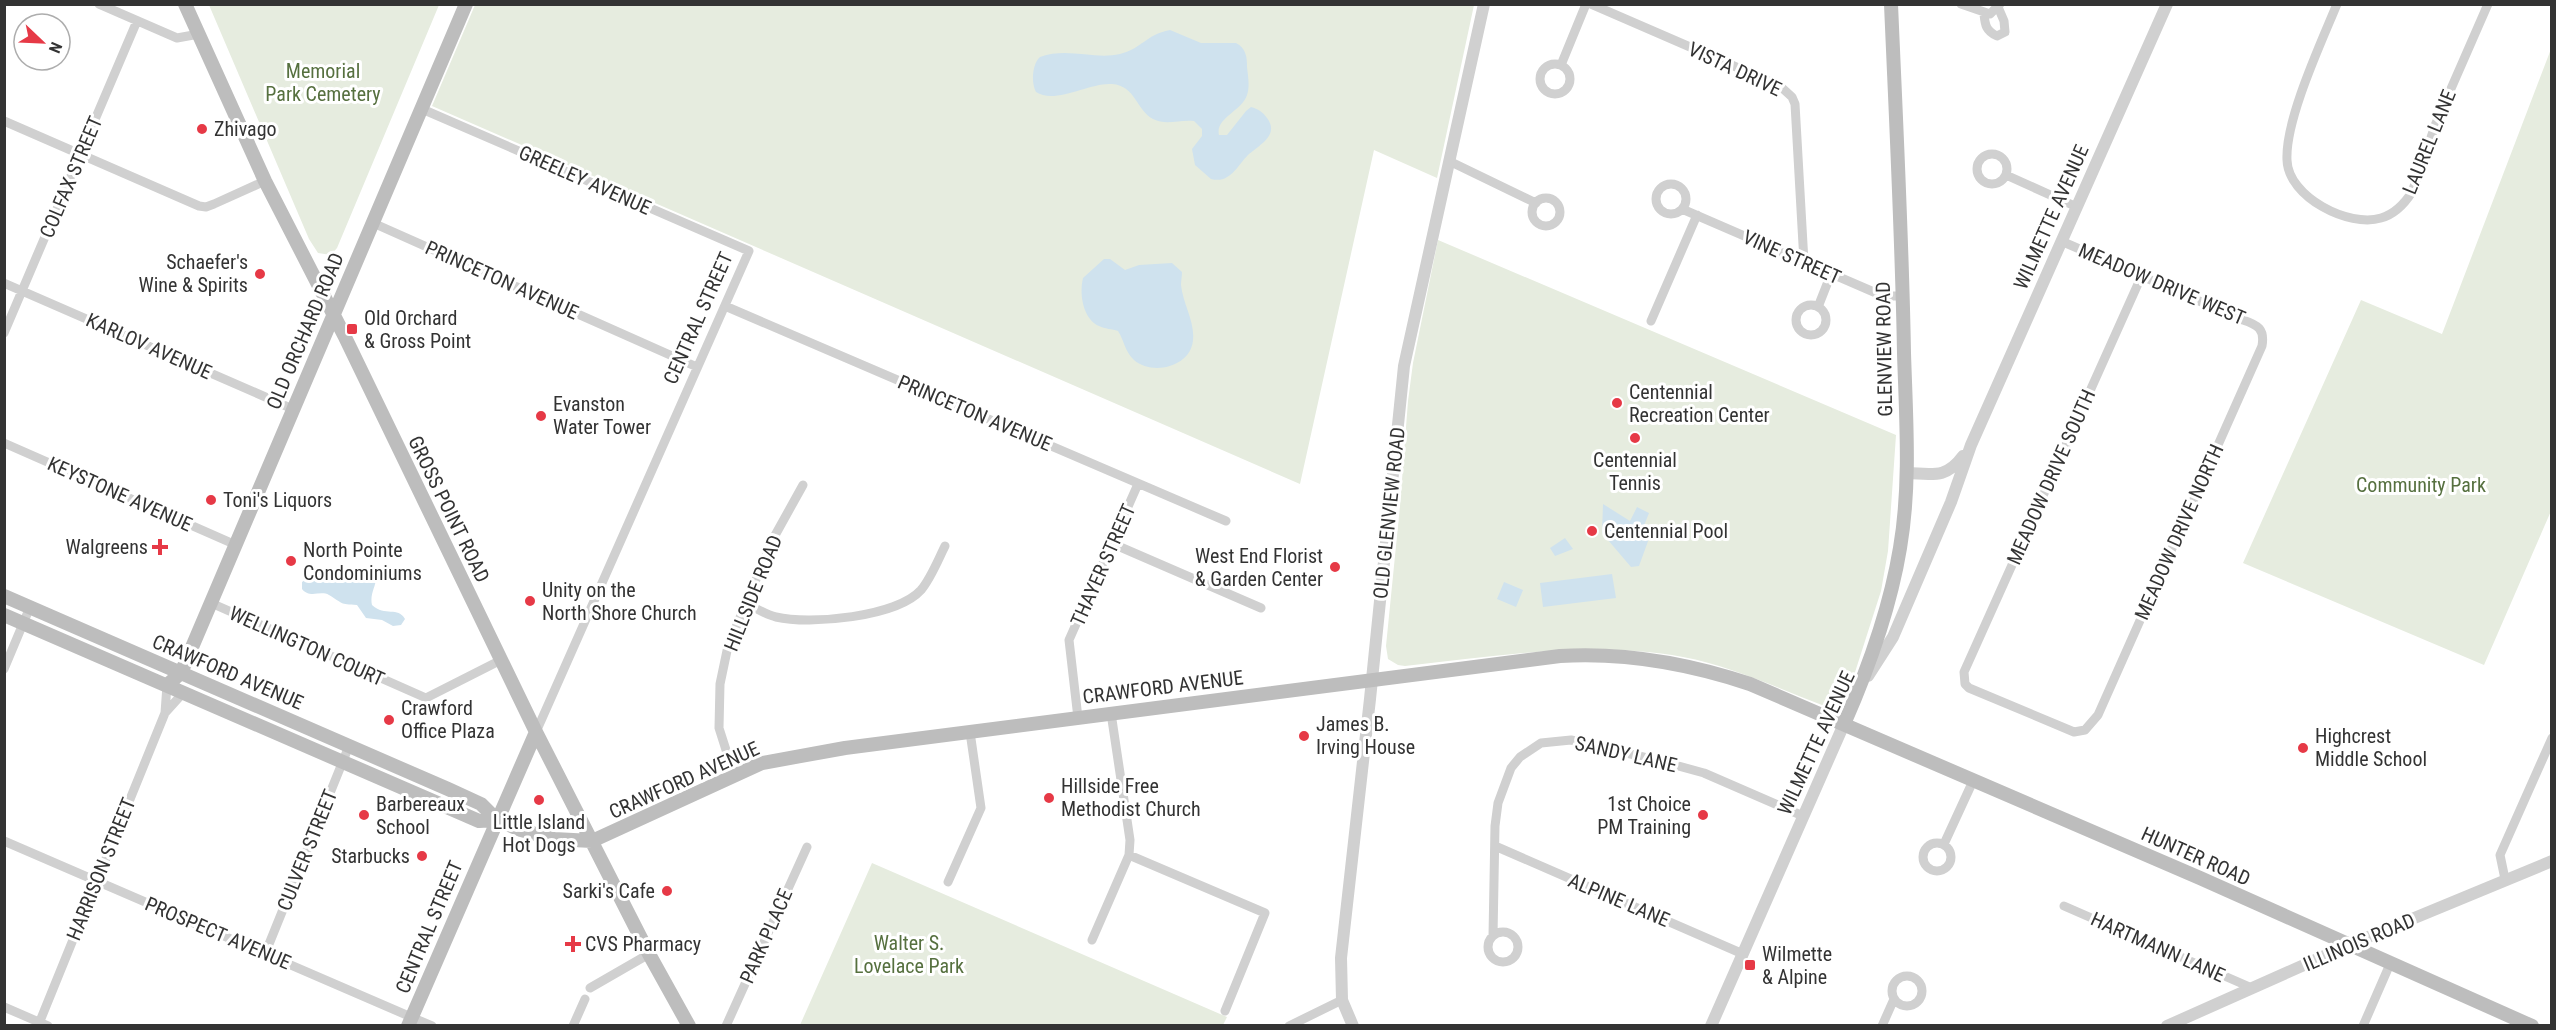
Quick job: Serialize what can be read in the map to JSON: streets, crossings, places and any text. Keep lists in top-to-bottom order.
{
  "streets": {
    "main road": [
      "WILMETTE AVENUE",
      "CENTRAL STREET",
      "OLD ORCHARD ROAD",
      "GLENVIEW ROAD",
      "GROSS POINT ROAD",
      "CRAWFORD AVENUE",
      "HUNTER ROAD"
    ],
    "street": [
      "VISTA DRIVE",
      "LAUREL LANE",
      "COLFAX STREET",
      "GREELEY AVENUE",
      "VINE STREET",
      "PRINCETON AVENUE",
      "MEADOW DRIVE WEST",
      "KARLOV AVENUE",
      "MEADOW DRIVE SOUTH",
      "KEYSTONE AVENUE",
      "OLD GLENVIEW ROAD",
      "MEADOW DRIVE NORTH",
      "THAYER STREET",
      "HILLSIDE ROAD",
      "WELLINGTON COURT",
      "SANDY LANE",
      "CULVER STREET",
      "HARRISON STREET",
      "ALPINE LANE",
      "PROSPECT AVENUE",
      "PARK PLACE",
      "ILLINOIS ROAD",
      "HARTMANN LANE"
    ]
  },
  "crossings": [
    ["VISTA DRIVE", "VINE STREET"],
    ["COLFAX STREET", "KARLOV AVENUE"],
    ["GREELEY AVENUE", "CENTRAL STREET"],
    ["GREELEY AVENUE", "OLD ORCHARD ROAD"],
    ["WILMETTE AVENUE", "MEADOW DRIVE WEST"],
    ["WILMETTE AVENUE", "GLENVIEW ROAD"],
    ["WILMETTE AVENUE", "CRAWFORD AVENUE"],
    ["WILMETTE AVENUE", "SANDY LANE"],
    ["WILMETTE AVENUE", "HUNTER ROAD"],
    ["WILMETTE AVENUE", "ALPINE LANE"],
    ["VINE STREET", "GLENVIEW ROAD"],
    ["PRINCETON AVENUE", "CENTRAL STREET"],
    ["PRINCETON AVENUE", "OLD ORCHARD ROAD"],
    ["PRINCETON AVENUE", "THAYER STREET"],
    ["MEADOW DRIVE WEST", "MEADOW DRIVE SOUTH"],
    ["MEADOW DRIVE WEST", "MEADOW DRIVE NORTH"],
    ["CENTRAL STREET", "GROSS POINT ROAD"],
    ["CENTRAL STREET", "CRAWFORD AVENUE"],
    ["CENTRAL STREET", "PROSPECT AVENUE"],
    ["OLD ORCHARD ROAD", "KARLOV AVENUE"],
    ["OLD ORCHARD ROAD", "KEYSTONE AVENUE"],
    ["OLD ORCHARD ROAD", "GROSS POINT ROAD"],
    ["OLD ORCHARD ROAD", "WELLINGTON COURT"],
    ["OLD ORCHARD ROAD", "CRAWFORD AVENUE"],
    ["OLD ORCHARD ROAD", "HARRISON STREET"],
    ["MEADOW DRIVE SOUTH", "MEADOW DRIVE NORTH"],
    ["GROSS POINT ROAD", "WELLINGTON COURT"],
    ["GROSS POINT ROAD", "CRAWFORD AVENUE"],
    ["OLD GLENVIEW ROAD", "CRAWFORD AVENUE"],
    ["THAYER STREET", "CRAWFORD AVENUE"],
    ["HILLSIDE ROAD", "CRAWFORD AVENUE"],
    ["CRAWFORD AVENUE", "CULVER STREET"],
    ["CRAWFORD AVENUE", "HUNTER ROAD"],
    ["CRAWFORD AVENUE", "HARRISON STREET"],
    ["SANDY LANE", "ALPINE LANE"],
    ["CULVER STREET", "PROSPECT AVENUE"],
    ["HUNTER ROAD", "ILLINOIS ROAD"],
    ["HARRISON STREET", "PROSPECT AVENUE"],
    ["ILLINOIS ROAD", "HARTMANN LANE"]
  ],
  "parks": ["Memorial Park Cemetery", "Community Park", "Walter S. Lovelace Park"],
  "places": {
    "other": [
      "Zhivago",
      "Schaefer's Wine & Spirits",
      "Centennial Recreation Center",
      "Evanston Water Tower",
      "Centennial Tennis",
      "Toni's Liquors",
      "Centennial Pool",
      "North Pointe Condominiums",
      "West End Florist & Garden Center",
      "Unity on the North Shore Church",
      "Crawford Office Plaza",
      "James B. Irving House",
      "Highcrest Middle School",
      "Hillside Free Methodist Church",
      "Little Island Hot Dogs",
      "Barbereaux School",
      "1st Choice PM Training",
      "Starbucks",
      "Sarki's Cafe"
    ],
    "transit": ["Old Orchard & Gross Point", "Wilmette & Alpine"],
    "health": ["Walgreens", "CVS Pharmacy"]
  },
  "north": "bottom right"
}
